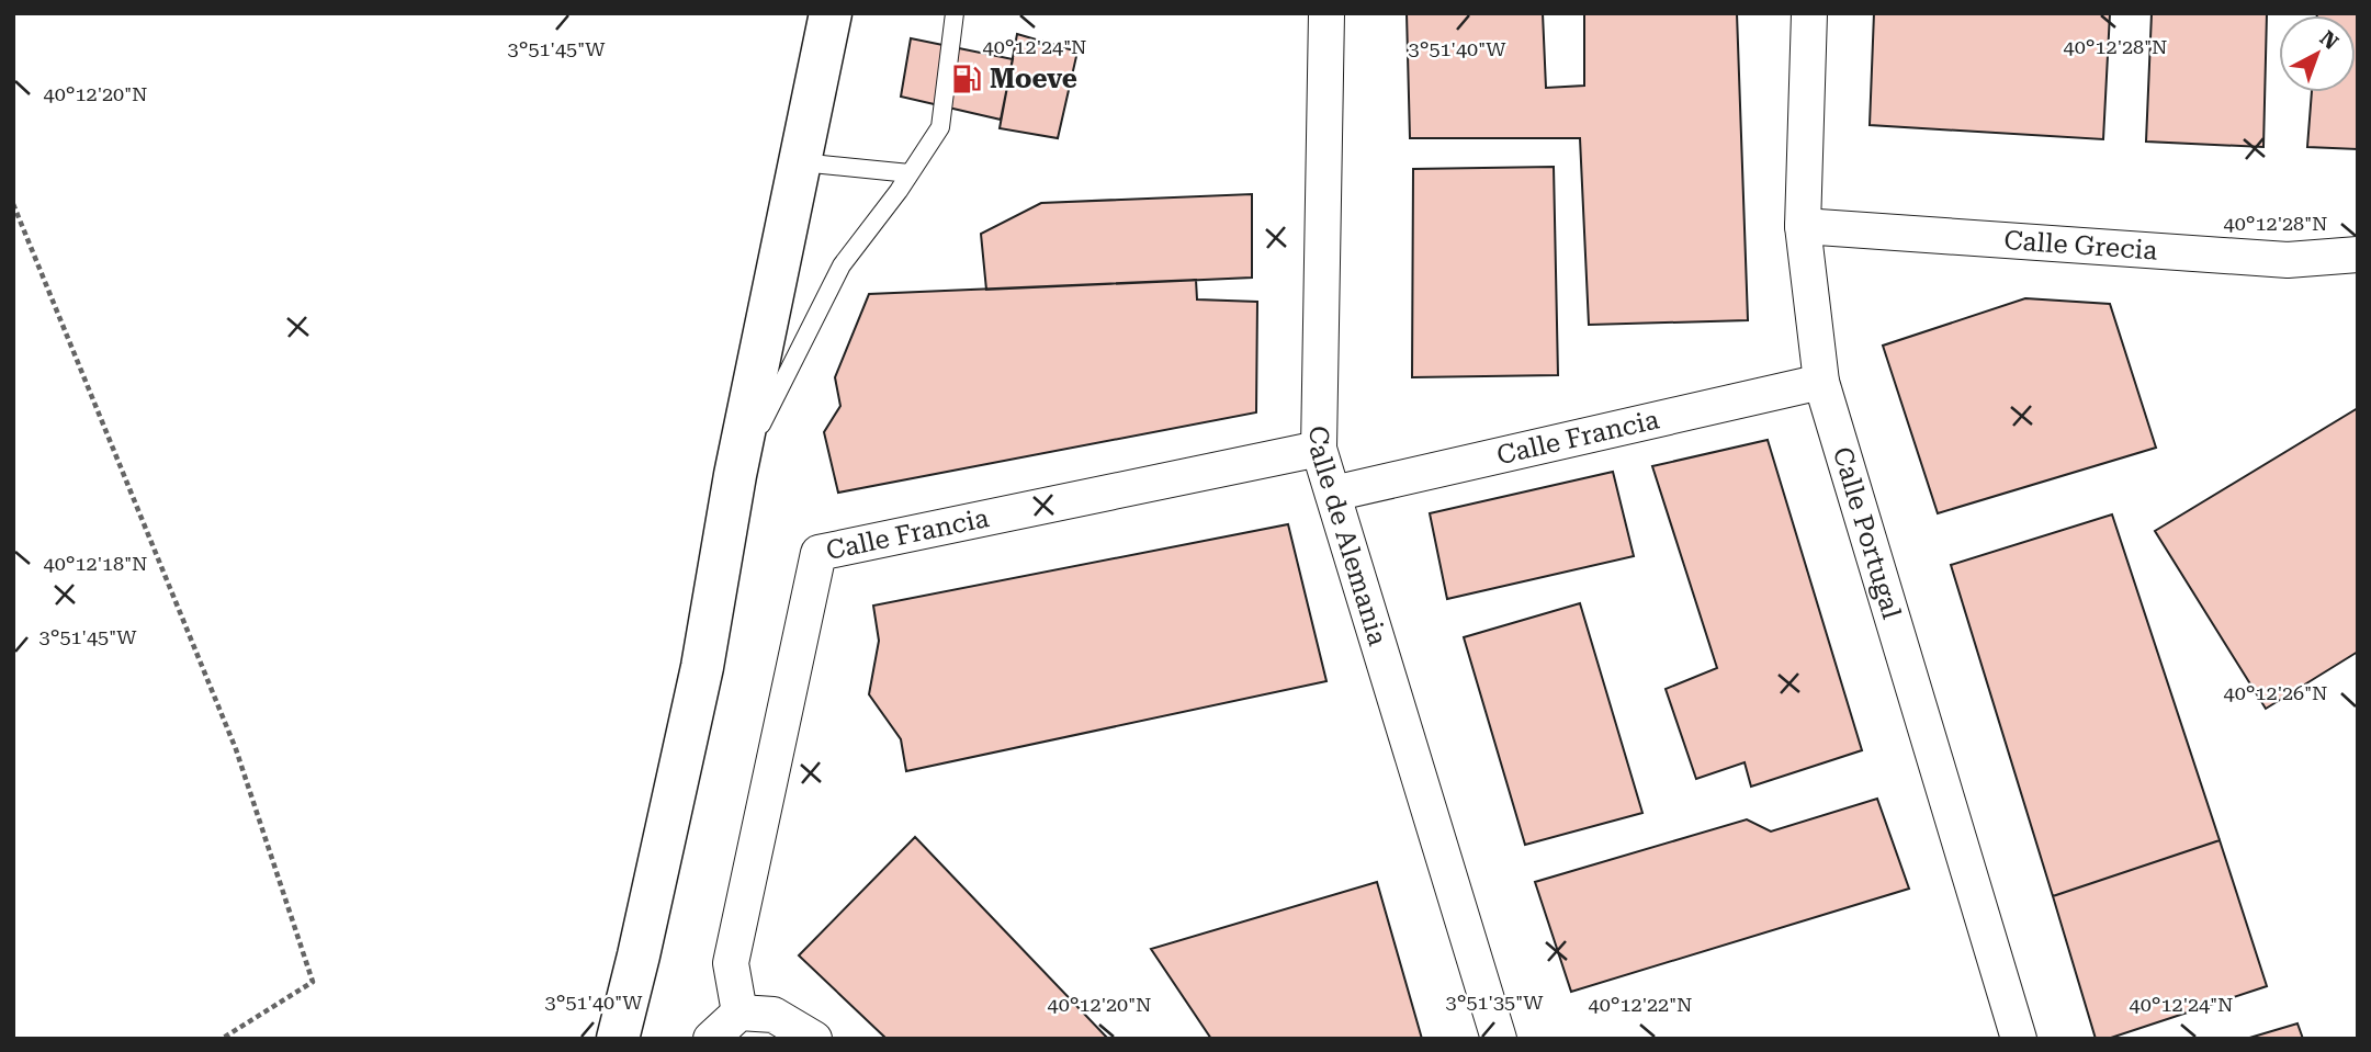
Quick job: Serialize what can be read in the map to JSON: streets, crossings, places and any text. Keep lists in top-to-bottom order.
{
  "streets": {
    "street": [
      "Calle Grecia",
      "Calle Francia",
      "Calle Portugal",
      "Calle de Alemania"
    ]
  },
  "crossings": [
    ["Calle Grecia", "Calle Portugal"],
    ["Calle Francia", "Calle Portugal"],
    ["Calle Francia", "Calle de Alemania"]
  ],
  "places": {
    "fuel station": ["Moeve"]
  },
  "north": "top right",
  "coordinates": [
    "40°12'28\"N",
    "40°12'24\"N",
    "3°51'45\"W",
    "3°51'40\"W",
    "40°12'20\"N",
    "40°12'18\"N",
    "40°12'26\"N",
    "3°51'35\"W",
    "40°12'22\"N"
  ]
}
